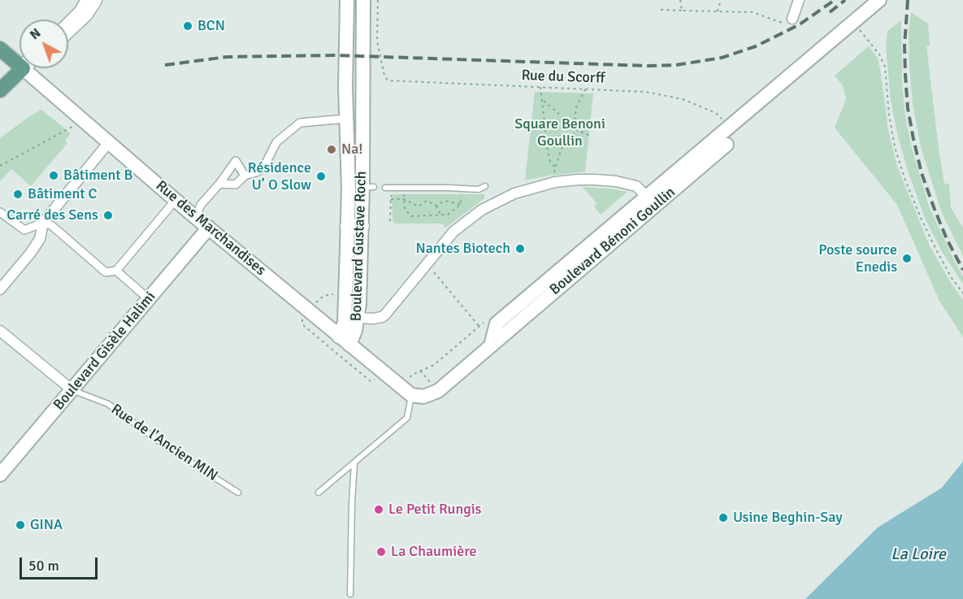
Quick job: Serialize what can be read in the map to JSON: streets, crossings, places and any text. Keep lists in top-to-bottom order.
{
  "streets": {
    "street": [
      "Rue des Marchandises",
      "Boulevard Bénoni Goullin",
      "Boulevard Gustave Roch",
      "Boulevard Gisèle Halimi"
    ],
    "lane": ["Rue de l'Ancien MIN"],
    "path": ["Rue du Scorff"]
  },
  "crossings": [
    ["Rue des Marchandises", "Boulevard Gustave Roch"],
    ["Rue des Marchandises", "Boulevard Gisèle Halimi"],
    ["Boulevard Gisèle Halimi", "Rue de l'Ancien MIN"]
  ],
  "water": ["La Loire"],
  "parks": ["Square Benoni Goullin"],
  "places": [
    "BCN",
    "Na!",
    "Bâtiment B",
    "Résidence U’ O Slow",
    "Bâtiment C",
    "Carré des Sens",
    "Nantes Biotech",
    "Poste source Enedis",
    "Le Petit Rungis",
    "Usine Beghin-Say",
    "GINA",
    "La Chaumière"
  ],
  "scale_bar": "50 m",
  "north": "top left"
}
